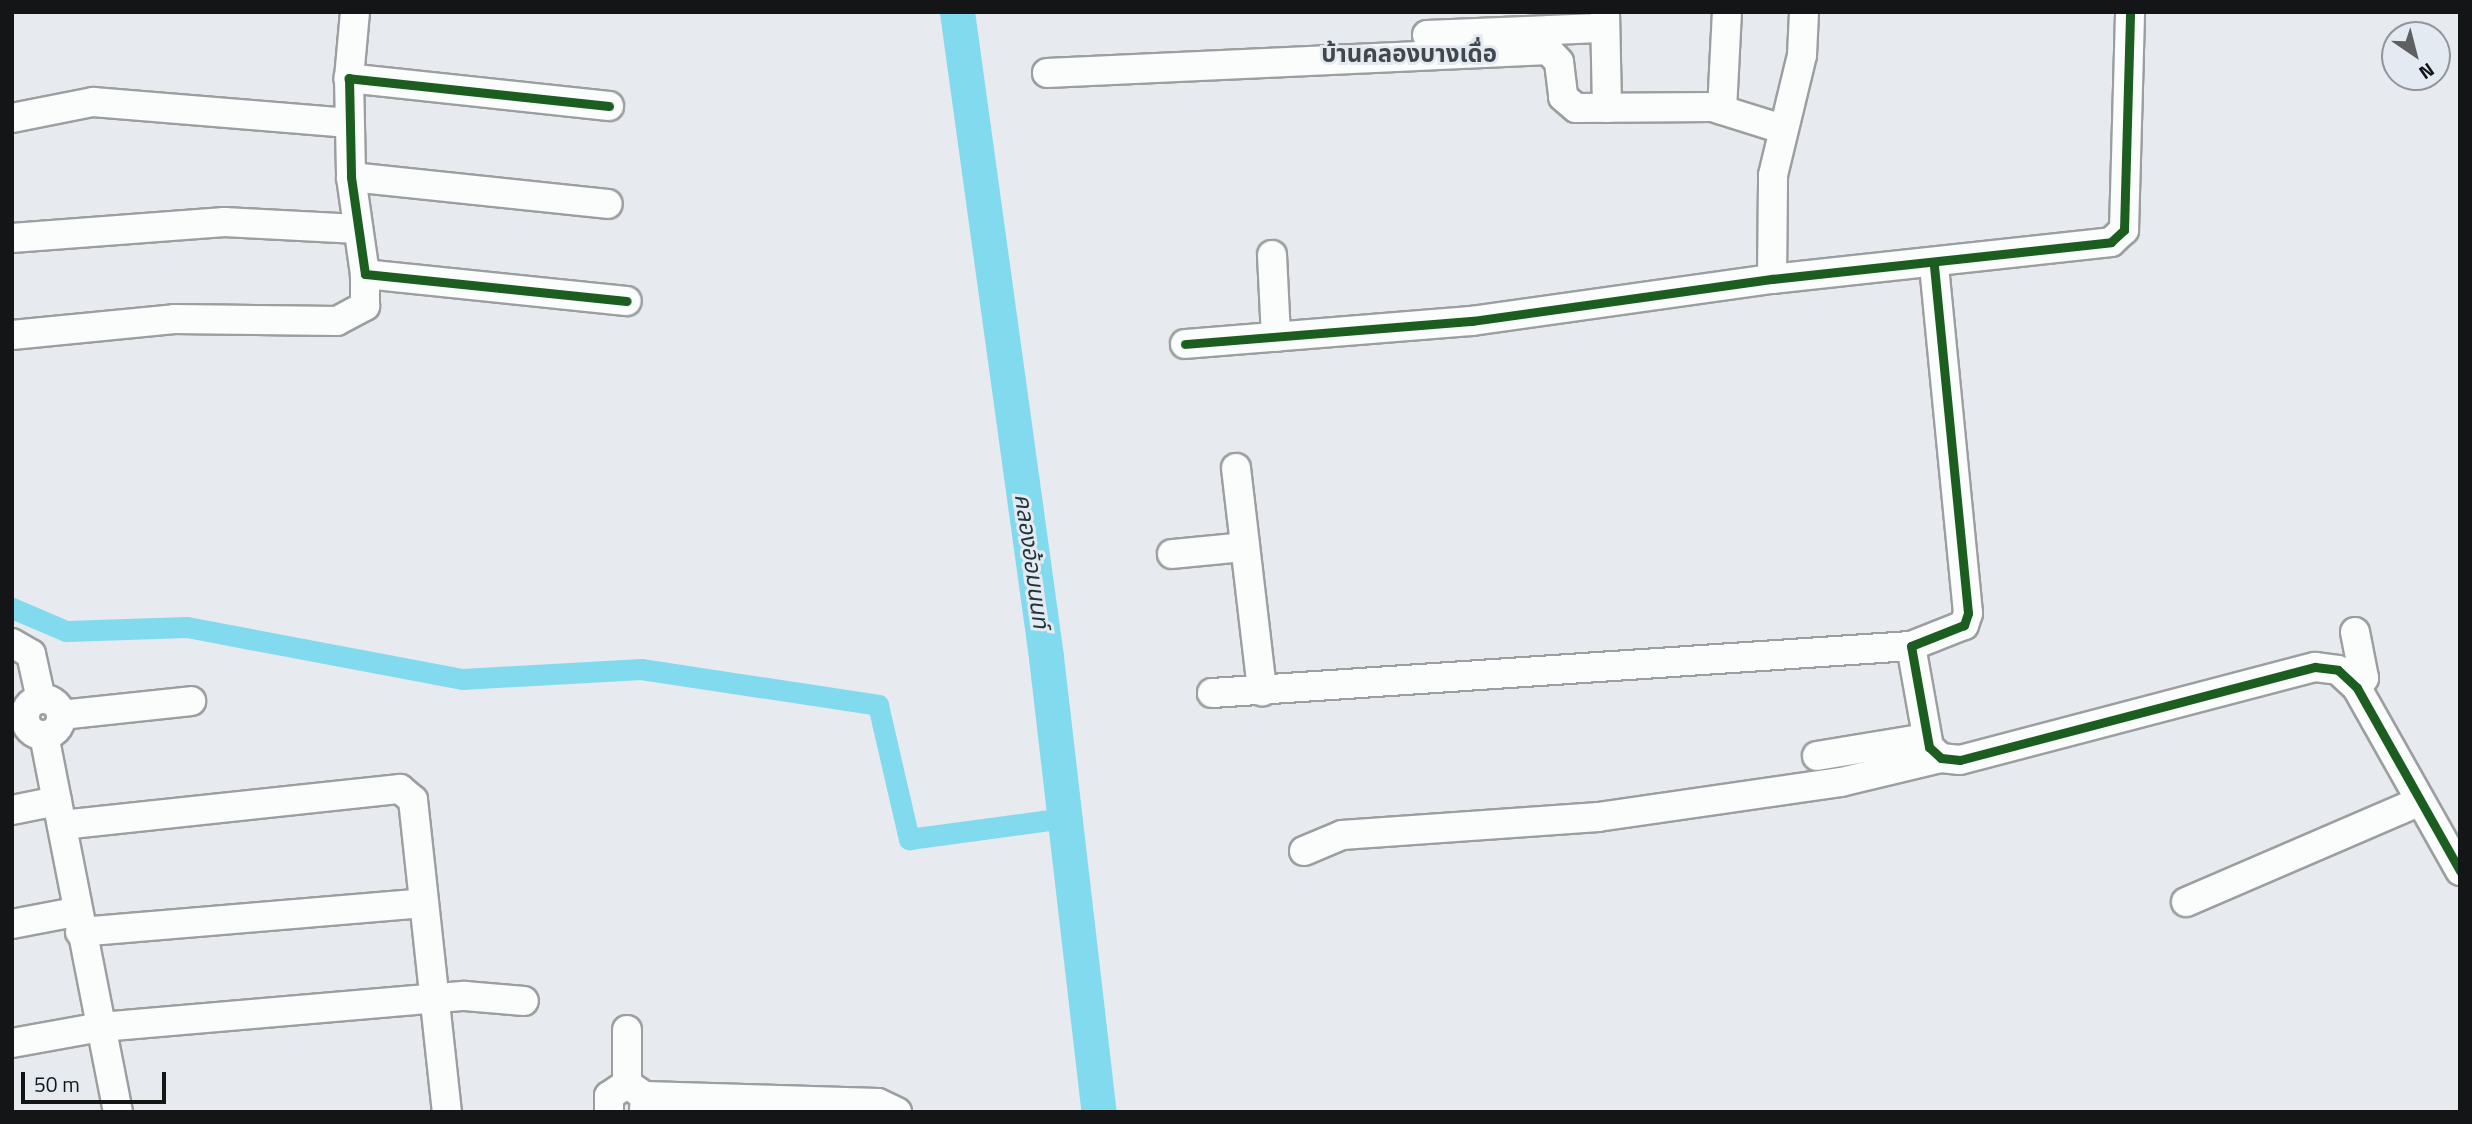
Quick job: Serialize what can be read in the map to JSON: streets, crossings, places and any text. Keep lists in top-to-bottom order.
{
  "districts": ["บ้านคลองบางเดื่อ"],
  "water": ["คลองอ้อมนนท์"],
  "scale_bar": "50 m",
  "north": "bottom right"
}
